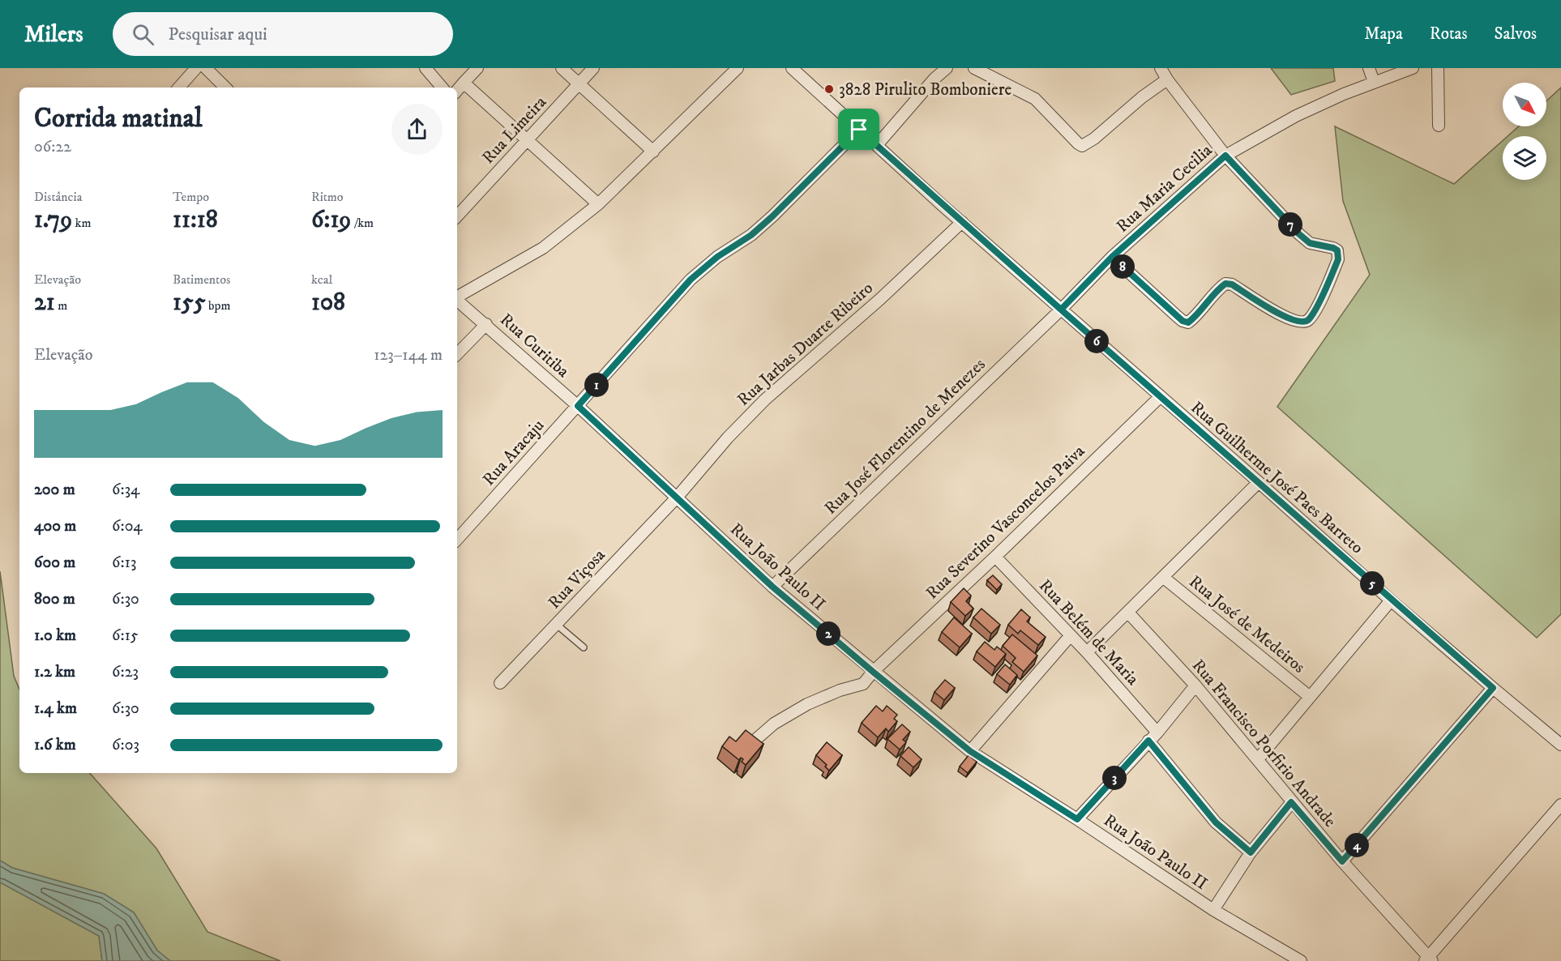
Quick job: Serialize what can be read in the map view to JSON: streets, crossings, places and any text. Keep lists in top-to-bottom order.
{
  "streets": {
    "street": [
      "Rua Limeira",
      "Rua Maria Cecilia",
      "Rua Jarbas Duarte Ribeiro",
      "Rua Curitiba",
      "Rua José Florentino de Menezes",
      "Rua Aracaju",
      "Rua Guilherme José Paes Barreto",
      "Rua Severino Vasconcelos Paiva",
      "Rua João Paulo II",
      "Rua Viçosa",
      "Rua José de Medeiros",
      "Rua Belém de Maria",
      "Rua Francisco Porfirio Andrade"
    ]
  },
  "crossings": [
    ["Rua Maria Cecilia", "Rua José Florentino de Menezes"],
    ["Rua Maria Cecilia", "Rua Guilherme José Paes Barreto"],
    ["Rua Jarbas Duarte Ribeiro", "Rua Curitiba"],
    ["Rua Jarbas Duarte Ribeiro", "Rua Guilherme José Paes Barreto"],
    ["Rua Jarbas Duarte Ribeiro", "Rua João Paulo II"],
    ["Rua Jarbas Duarte Ribeiro", "Rua Viçosa"],
    ["Rua Curitiba", "Rua Aracaju"],
    ["Rua Curitiba", "Rua João Paulo II"],
    ["Rua Curitiba", "Rua Viçosa"],
    ["Rua José Florentino de Menezes", "Rua Guilherme José Paes Barreto"],
    ["Rua José Florentino de Menezes", "Rua João Paulo II"],
    ["Rua Aracaju", "Rua Guilherme José Paes Barreto"],
    ["Rua Guilherme José Paes Barreto", "Rua Severino Vasconcelos Paiva"],
    ["Rua Severino Vasconcelos Paiva", "Rua João Paulo II"],
    ["Rua Severino Vasconcelos Paiva", "Rua Belém de Maria"],
    ["Rua João Paulo II", "Rua Viçosa"]
  ],
  "places": ["3828 Pirulito Bomboniere"],
  "north": "bottom right",
  "page": {
    "header": "Milers",
    "search": "Pesquisar aqui",
    "nav": ["Mapa", "Rotas", "Salvos"],
    "heading": ["Corrida matinal", "06:22"],
    "stats": [
      ["Distância", "1.79 km"],
      ["Tempo", "11:18"],
      ["Ritmo", "6:19 /km"],
      ["Elevação", "21 m"],
      ["Batimentos", "155 bpm"],
      ["kcal", "108"]
    ],
    "pins": [
      "7",
      "8",
      "6",
      "1",
      "5",
      "2",
      "3",
      "4"
    ],
    "chart": ["Elevação", "123–144 m"],
    "list": [
      {
        "name": "200 m",
        "note": "6:34"
      },
      {
        "name": "400 m",
        "note": "6:04"
      },
      {
        "name": "600 m",
        "note": "6:13"
      },
      {
        "name": "800 m",
        "note": "6:30"
      },
      {
        "name": "1.0 km",
        "note": "6:15"
      },
      {
        "name": "1.2 km",
        "note": "6:23"
      },
      {
        "name": "1.4 km",
        "note": "6:30"
      },
      {
        "name": "1.6 km",
        "note": "6:03"
      }
    ]
  }
}
